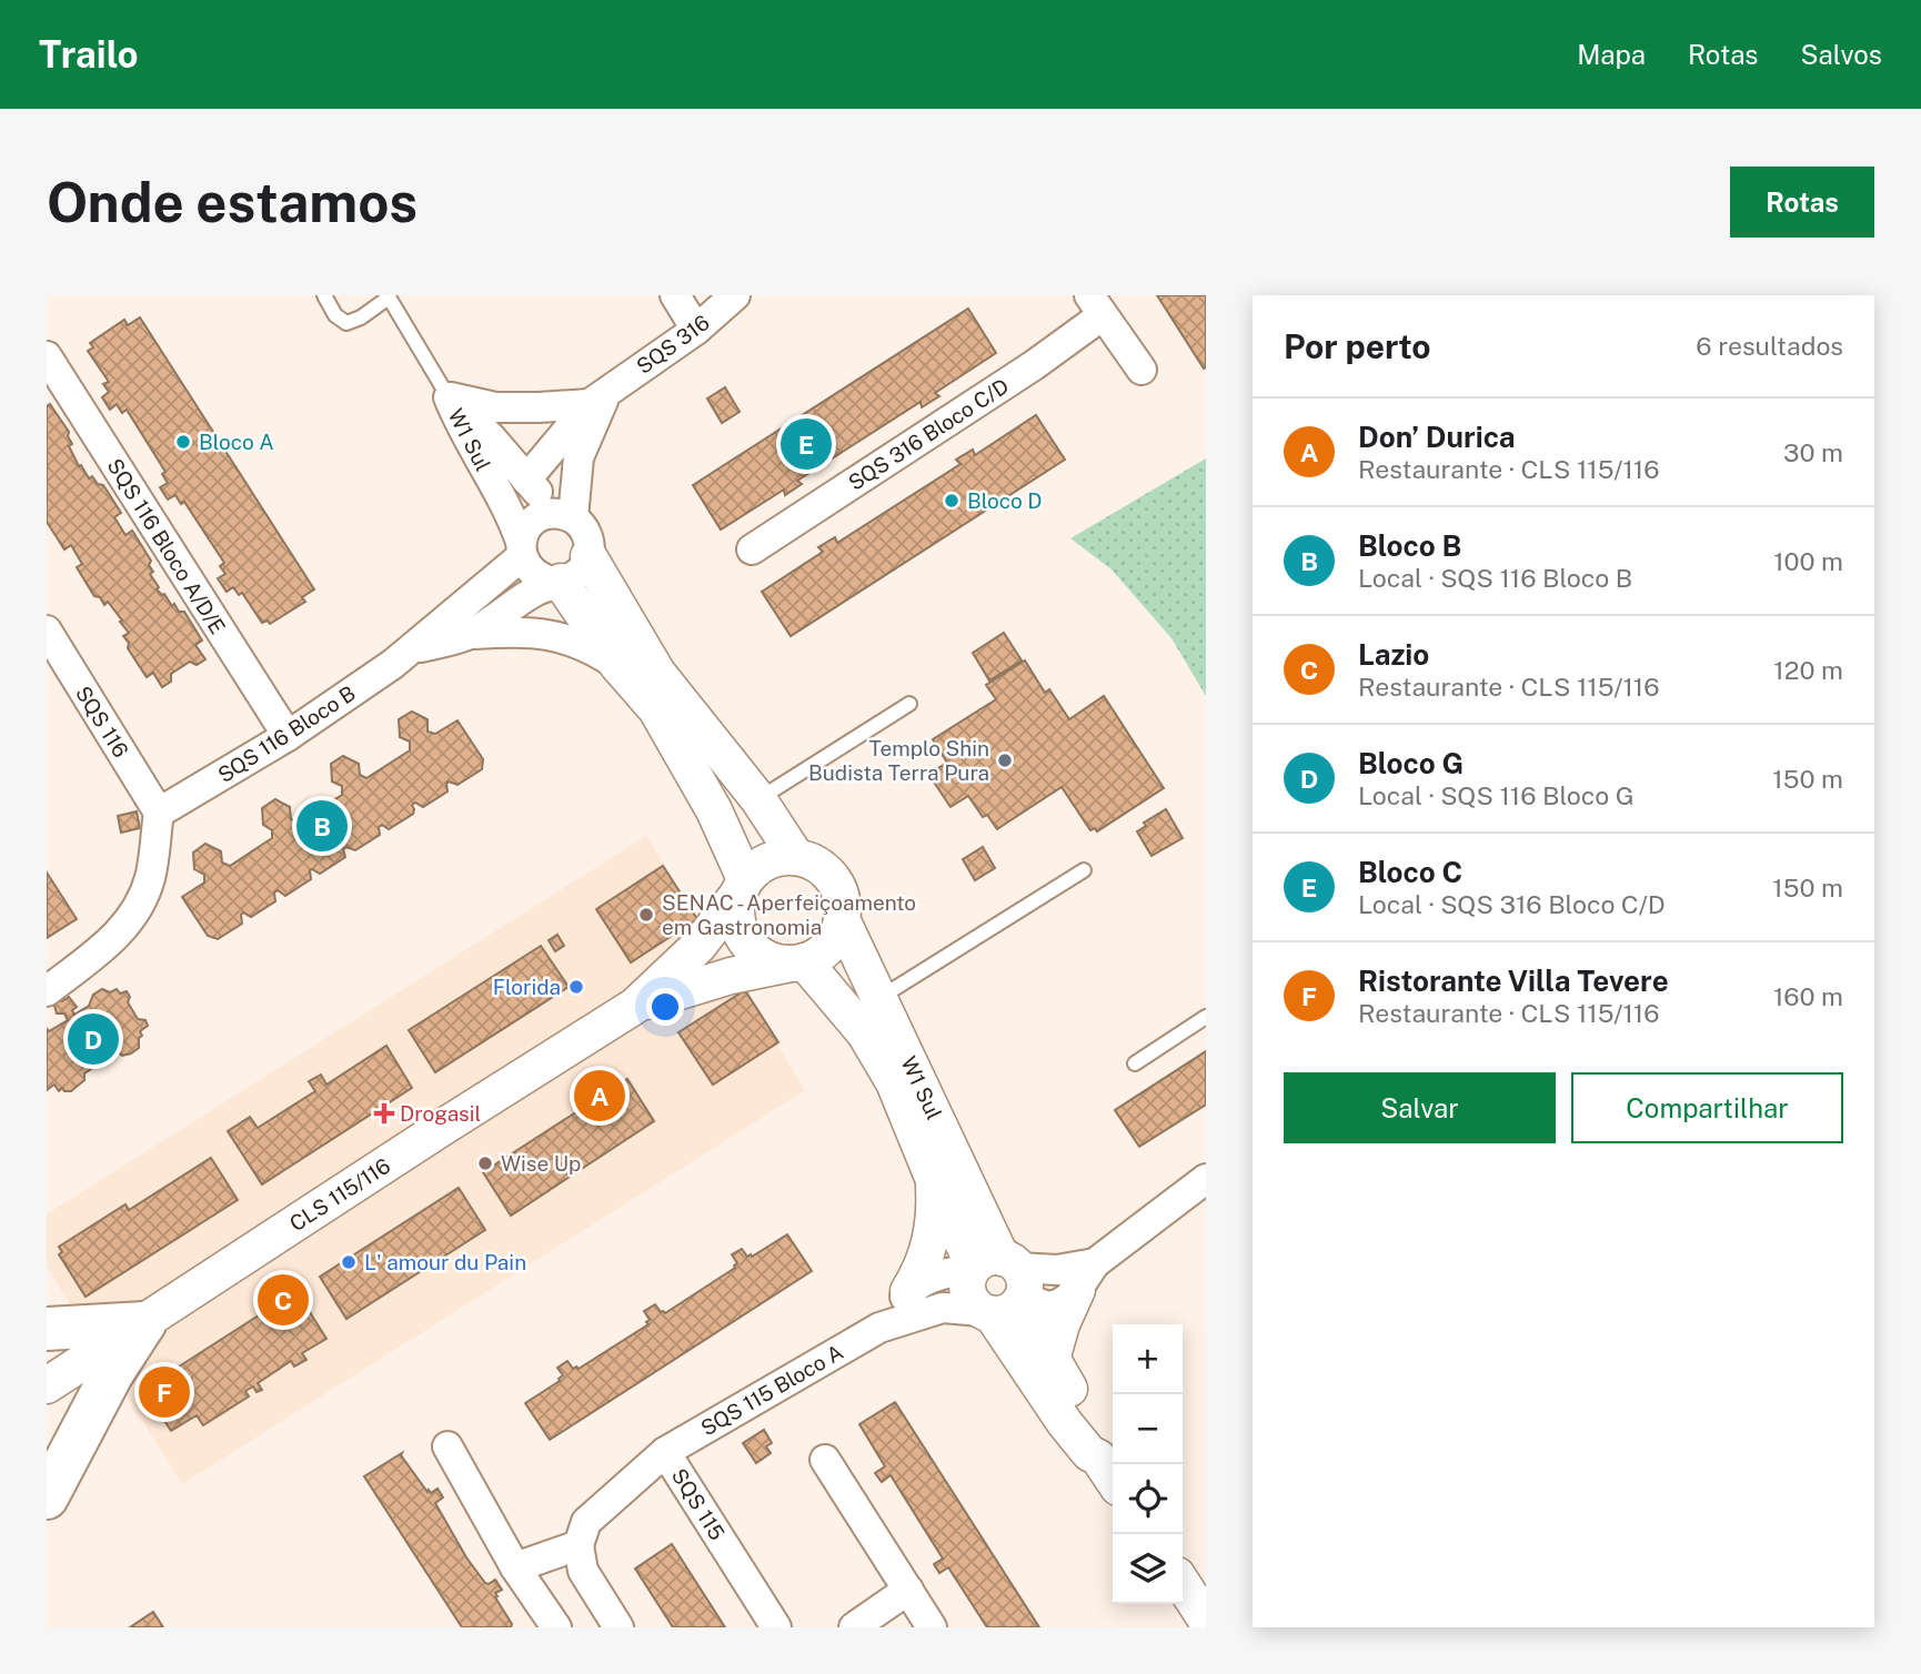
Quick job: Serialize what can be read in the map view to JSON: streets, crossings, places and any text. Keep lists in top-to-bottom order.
{
  "streets": {
    "street": [
      "SQS 316",
      "SQS 316 Bloco C/D",
      "W1 Sul",
      "SQS 116 Bloco A/D/E",
      "SQS 116",
      "SQS 116 Bloco B",
      "CLS 115/116",
      "SQS 115 Bloco A",
      "SQS 115"
    ]
  },
  "crossings": [
    ["SQS 316", "W1 Sul"],
    ["W1 Sul", "SQS 116 Bloco B"],
    ["W1 Sul", "CLS 115/116"],
    ["W1 Sul", "SQS 115 Bloco A"],
    ["SQS 116 Bloco A/D/E", "SQS 116 Bloco B"],
    ["SQS 116", "SQS 116 Bloco B"],
    ["SQS 115 Bloco A", "SQS 115"]
  ],
  "places": {
    "other": [
      "Bloco A",
      "Bloco D",
      "Templo Shin Budista Terra Pura",
      "SENAC - Aperfeiçoamento em Gastronomia",
      "Florida",
      "Wise Up",
      "L' amour du Pain"
    ],
    "health": ["Drogasil"]
  },
  "page": {
    "header": "Trailo",
    "nav": ["Mapa", "Rotas", "Salvos"],
    "buttons": [
      "Rotas",
      ["Salvar", "Compartilhar"]
    ],
    "title": "Onde estamos",
    "heading": ["Por perto", "6 resultados"],
    "list": [
      {
        "mark": "A",
        "name": "Don’ Durica",
        "note": "Restaurante · CLS 115/116",
        "value": "30 m"
      },
      {
        "mark": "B",
        "name": "Bloco B",
        "note": "Local · SQS 116 Bloco B",
        "value": "100 m"
      },
      {
        "mark": "C",
        "name": "Lazio",
        "note": "Restaurante · CLS 115/116",
        "value": "120 m"
      },
      {
        "mark": "D",
        "name": "Bloco G",
        "note": "Local · SQS 116 Bloco G",
        "value": "150 m"
      },
      {
        "mark": "E",
        "name": "Bloco C",
        "note": "Local · SQS 316 Bloco C/D",
        "value": "150 m"
      },
      {
        "mark": "F",
        "name": "Ristorante Villa Tevere",
        "note": "Restaurante · CLS 115/116",
        "value": "160 m"
      }
    ],
    "pins": [
      "E",
      "B",
      "D",
      "A",
      "C",
      "F"
    ],
    "map_buttons": ["+", "−"]
  }
}
